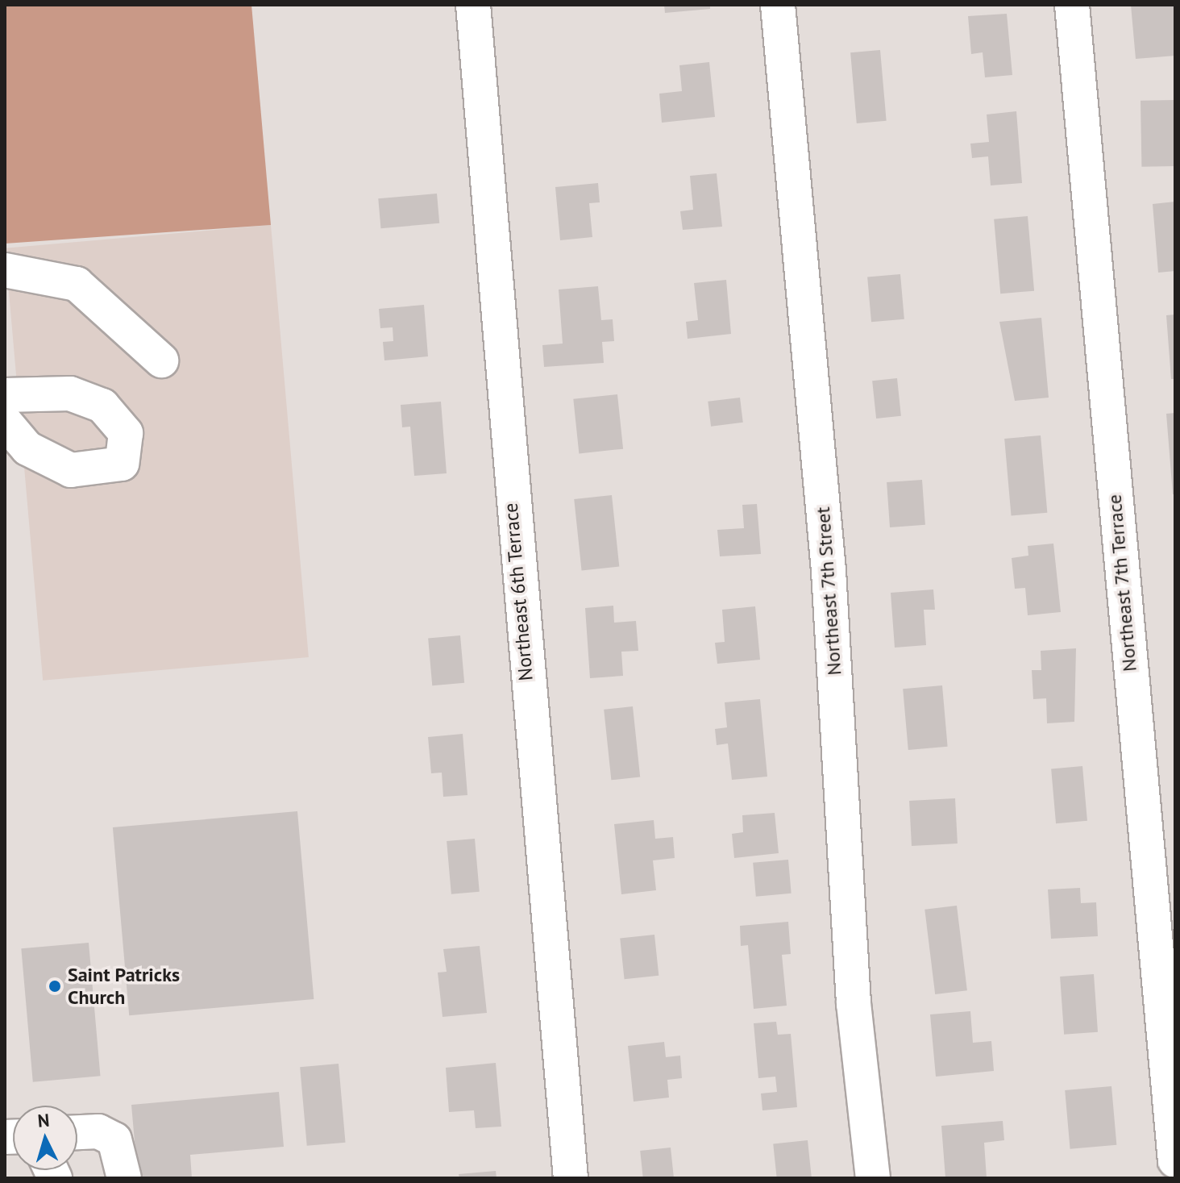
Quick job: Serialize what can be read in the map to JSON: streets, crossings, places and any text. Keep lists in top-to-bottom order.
{
  "streets": {
    "street": ["Northeast 7th Terrace", "Northeast 7th Street", "Northeast 6th Terrace"]
  },
  "places": ["Saint Patricks Church"],
  "north": "top"
}
